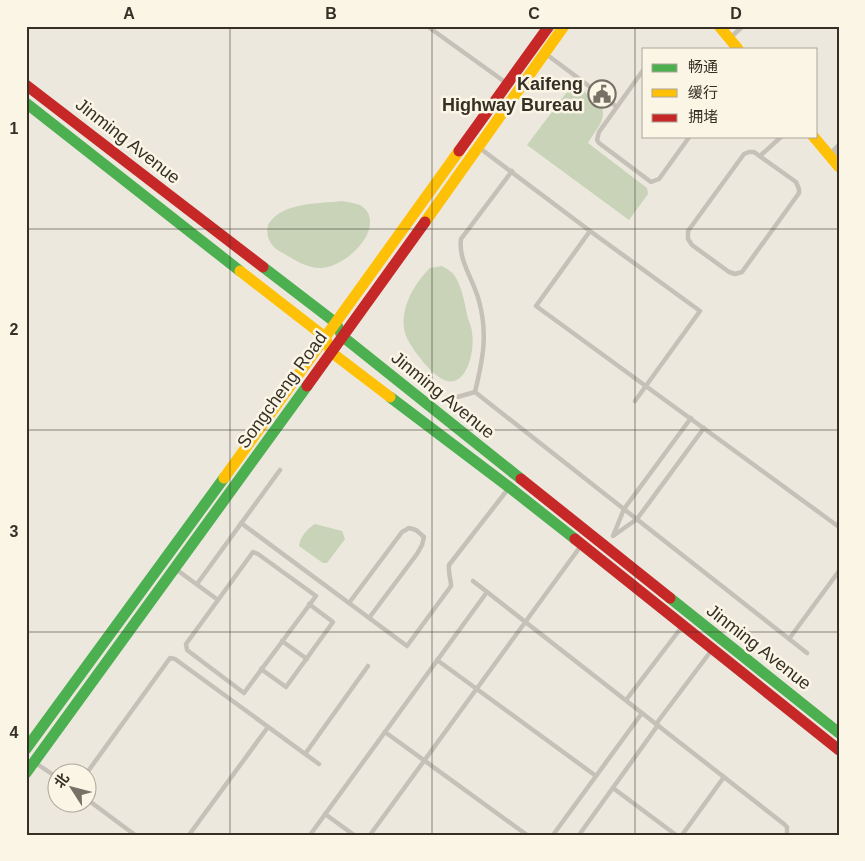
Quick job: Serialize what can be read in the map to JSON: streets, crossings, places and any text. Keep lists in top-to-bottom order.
{
  "streets": {
    "main road": ["Jinming Avenue", "Songcheng Road"]
  },
  "crossings": [
    ["Jinming Avenue", "Songcheng Road"]
  ],
  "places": {
    "public building": ["Kaifeng Highway Bureau"]
  },
  "legend": ["畅通", "缓行", "拥堵"],
  "north": "top left",
  "grid": {
    "columns": [
      "A",
      "B",
      "C",
      "D"
    ],
    "rows": [
      "1",
      "2",
      "3",
      "4"
    ]
  }
}
